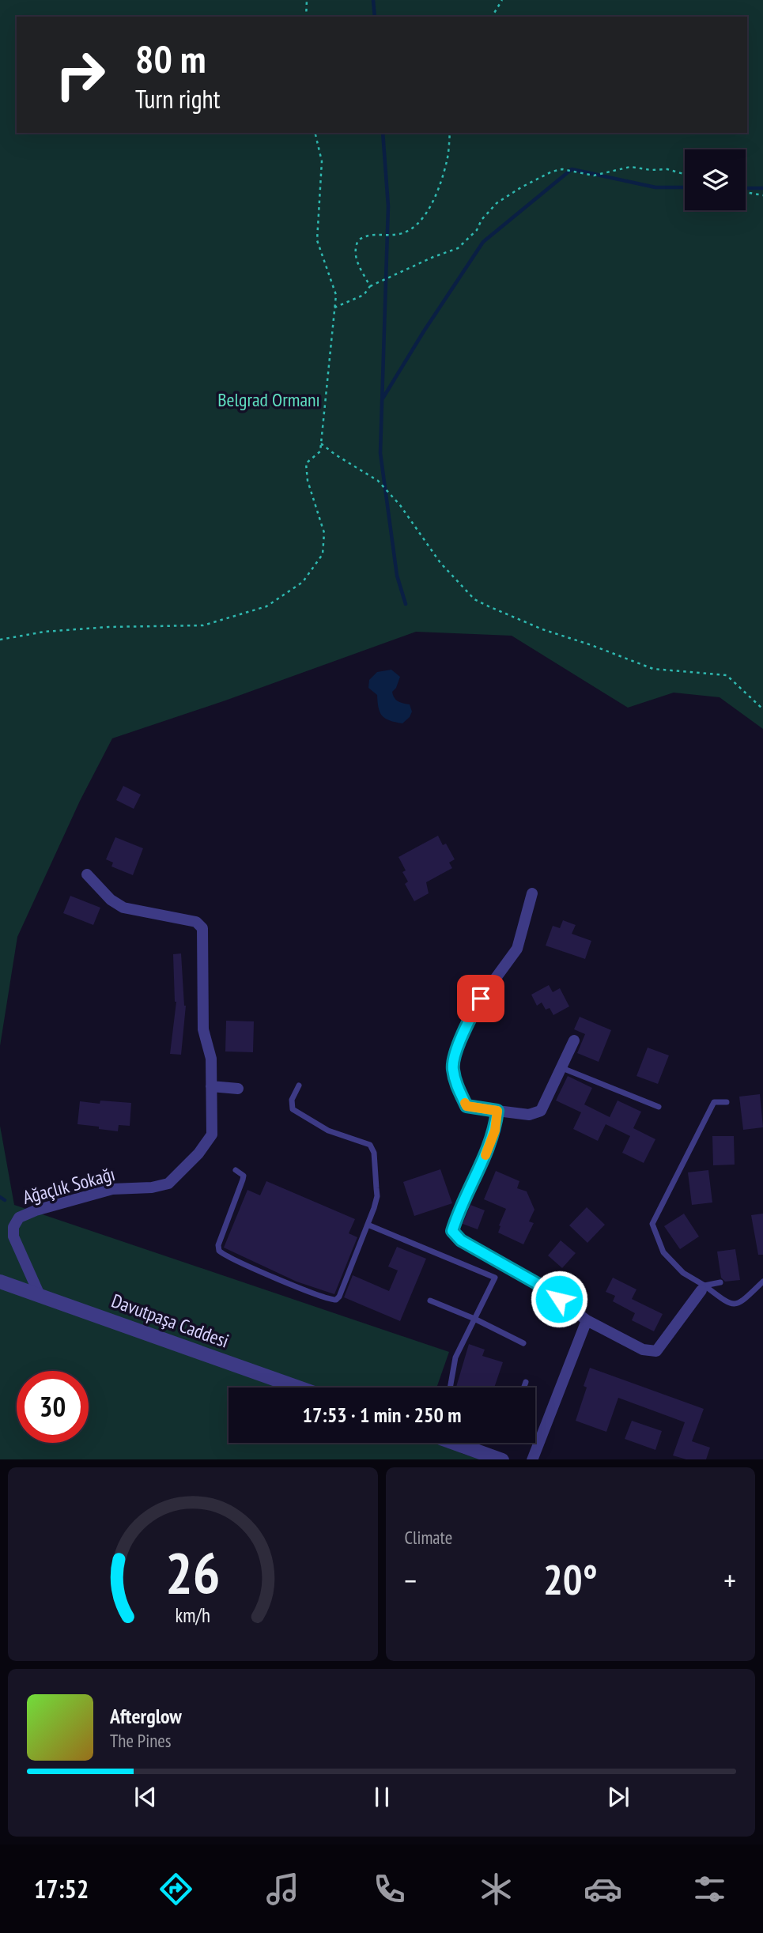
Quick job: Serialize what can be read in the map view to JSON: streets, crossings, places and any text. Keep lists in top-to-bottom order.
{
  "streets": {
    "street": ["Ağaçlık Sokağı", "Davutpaşa Caddesi"]
  },
  "crossings": [
    ["Ağaçlık Sokağı", "Davutpaşa Caddesi"]
  ],
  "parks": ["Belgrad Ormanı"],
  "page": {
    "turn": ["80 m", "Turn right"],
    "limit": "30",
    "trip": "17:53 · 1 min · 250 m",
    "tile": "Climate",
    "heat": ["−", "20°", "+"],
    "song": ["Afterglow", "The Pines"],
    "tabs": "17:52",
    "gauge": ["26", "km/h"]
  }
}
